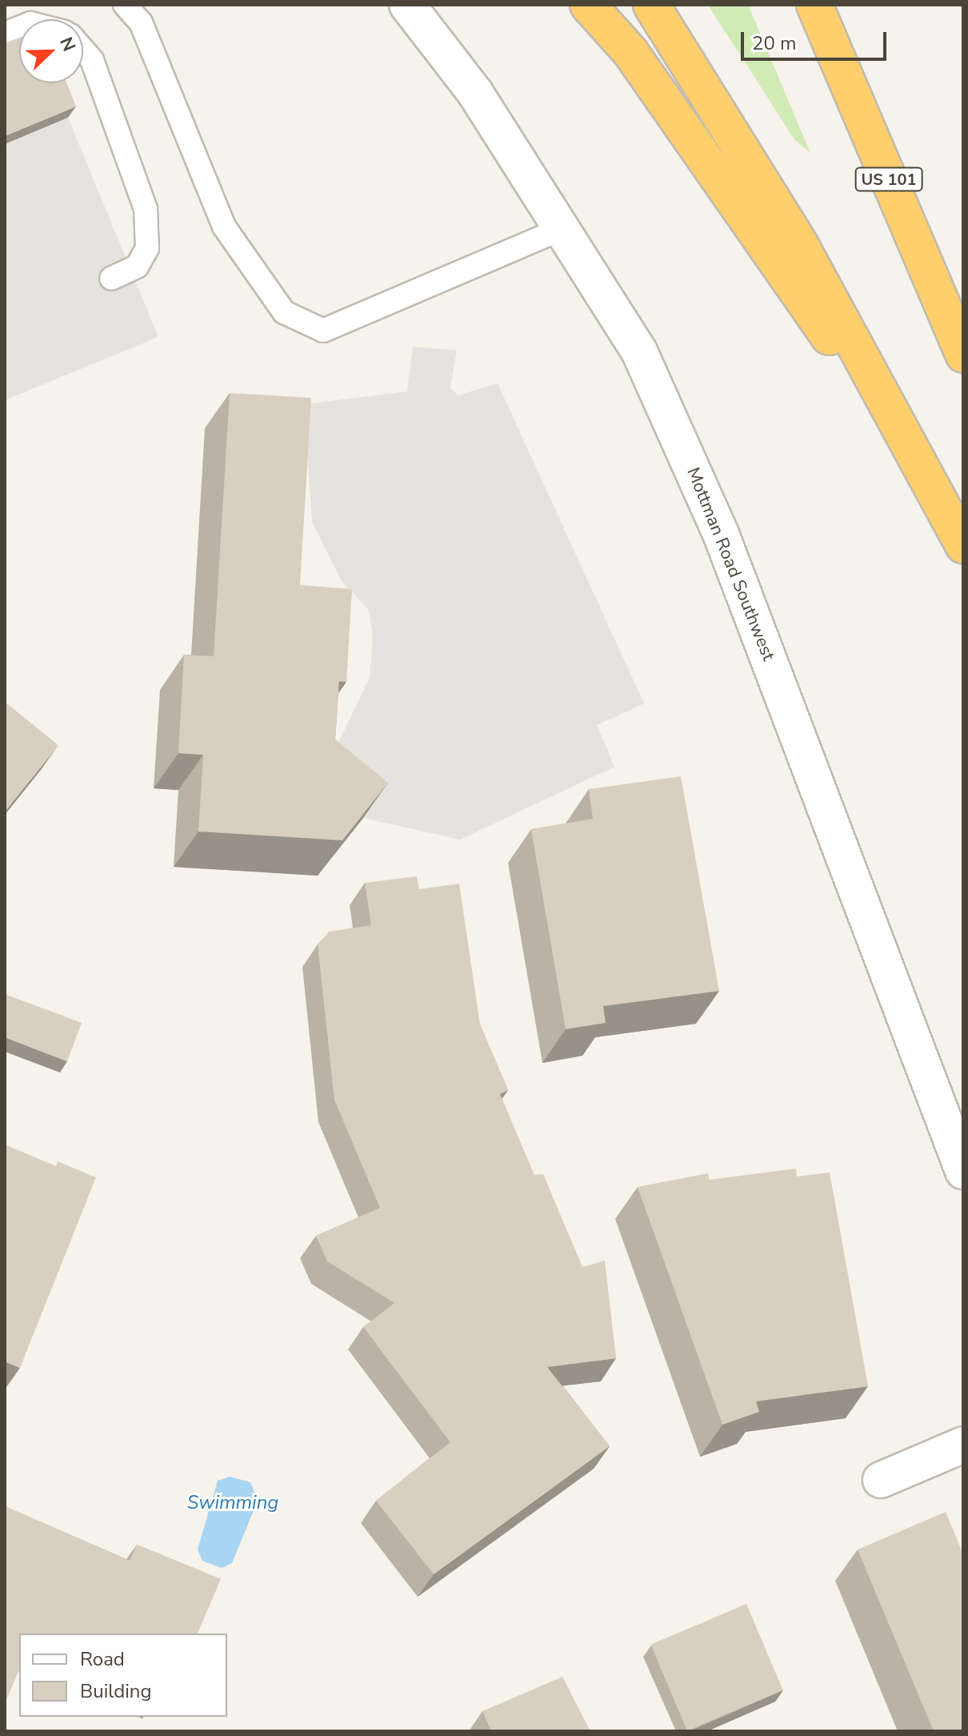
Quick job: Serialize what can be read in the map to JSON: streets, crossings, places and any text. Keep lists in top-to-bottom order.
{
  "streets": {
    "highway": ["US 101"],
    "street": ["Mottman Road Southwest"]
  },
  "water": ["Swimming"],
  "legend": ["Road", "Building"],
  "scale_bar": "20 m",
  "north": "top right"
}
